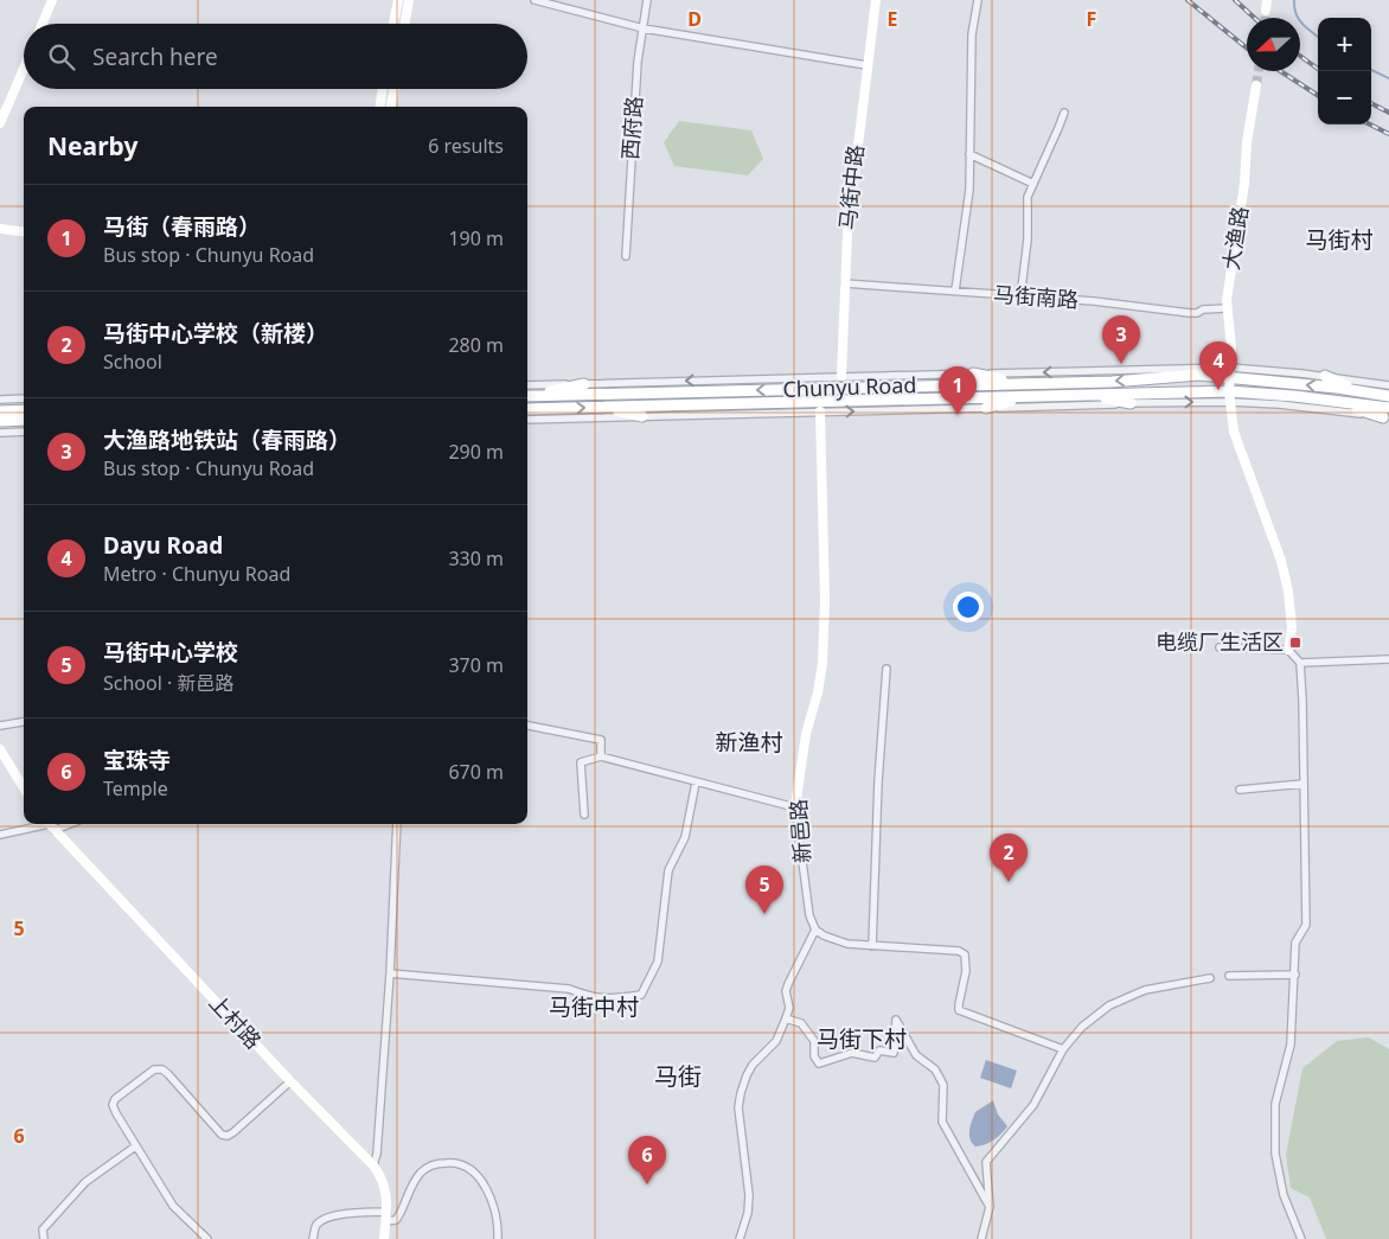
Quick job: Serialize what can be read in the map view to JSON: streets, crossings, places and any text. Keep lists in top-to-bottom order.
{
  "streets": {
    "main road": ["Chunyu Road"],
    "street": [
      "西府路",
      "马街中路",
      "大渔路",
      "马街南路",
      "新邑路",
      "上村路"
    ]
  },
  "crossings": [
    ["马街中路", "马街南路"],
    ["大渔路", "马街南路"],
    ["大渔路", "Chunyu Road"]
  ],
  "districts": [
    "马街村",
    "新渔村",
    "马街中村",
    "马街下村",
    "马街"
  ],
  "places": {
    "transit": ["电缆厂生活区"]
  },
  "north": "left",
  "page": {
    "map_buttons": ["+", "−"],
    "search": "Search here",
    "heading": ["Nearby", "6 results"],
    "list": [
      {
        "mark": "1",
        "name": "马街（春雨路）",
        "note": "Bus stop · Chunyu Road",
        "value": "190 m"
      },
      {
        "mark": "2",
        "name": "马街中心学校（新楼）",
        "note": "School",
        "value": "280 m"
      },
      {
        "mark": "3",
        "name": "大渔路地铁站（春雨路）",
        "note": "Bus stop · Chunyu Road",
        "value": "290 m"
      },
      {
        "mark": "4",
        "name": "Dayu Road",
        "note": "Metro · Chunyu Road",
        "value": "330 m"
      },
      {
        "mark": "5",
        "name": "马街中心学校",
        "note": "School · 新邑路",
        "value": "370 m"
      },
      {
        "mark": "6",
        "name": "宝珠寺",
        "note": "Temple",
        "value": "670 m"
      }
    ],
    "pins": [
      "3",
      "4",
      "1",
      "2",
      "5",
      "6"
    ]
  },
  "grid": {
    "columns": ["D", "E", "F"],
    "rows": ["5", "6"]
  }
}
